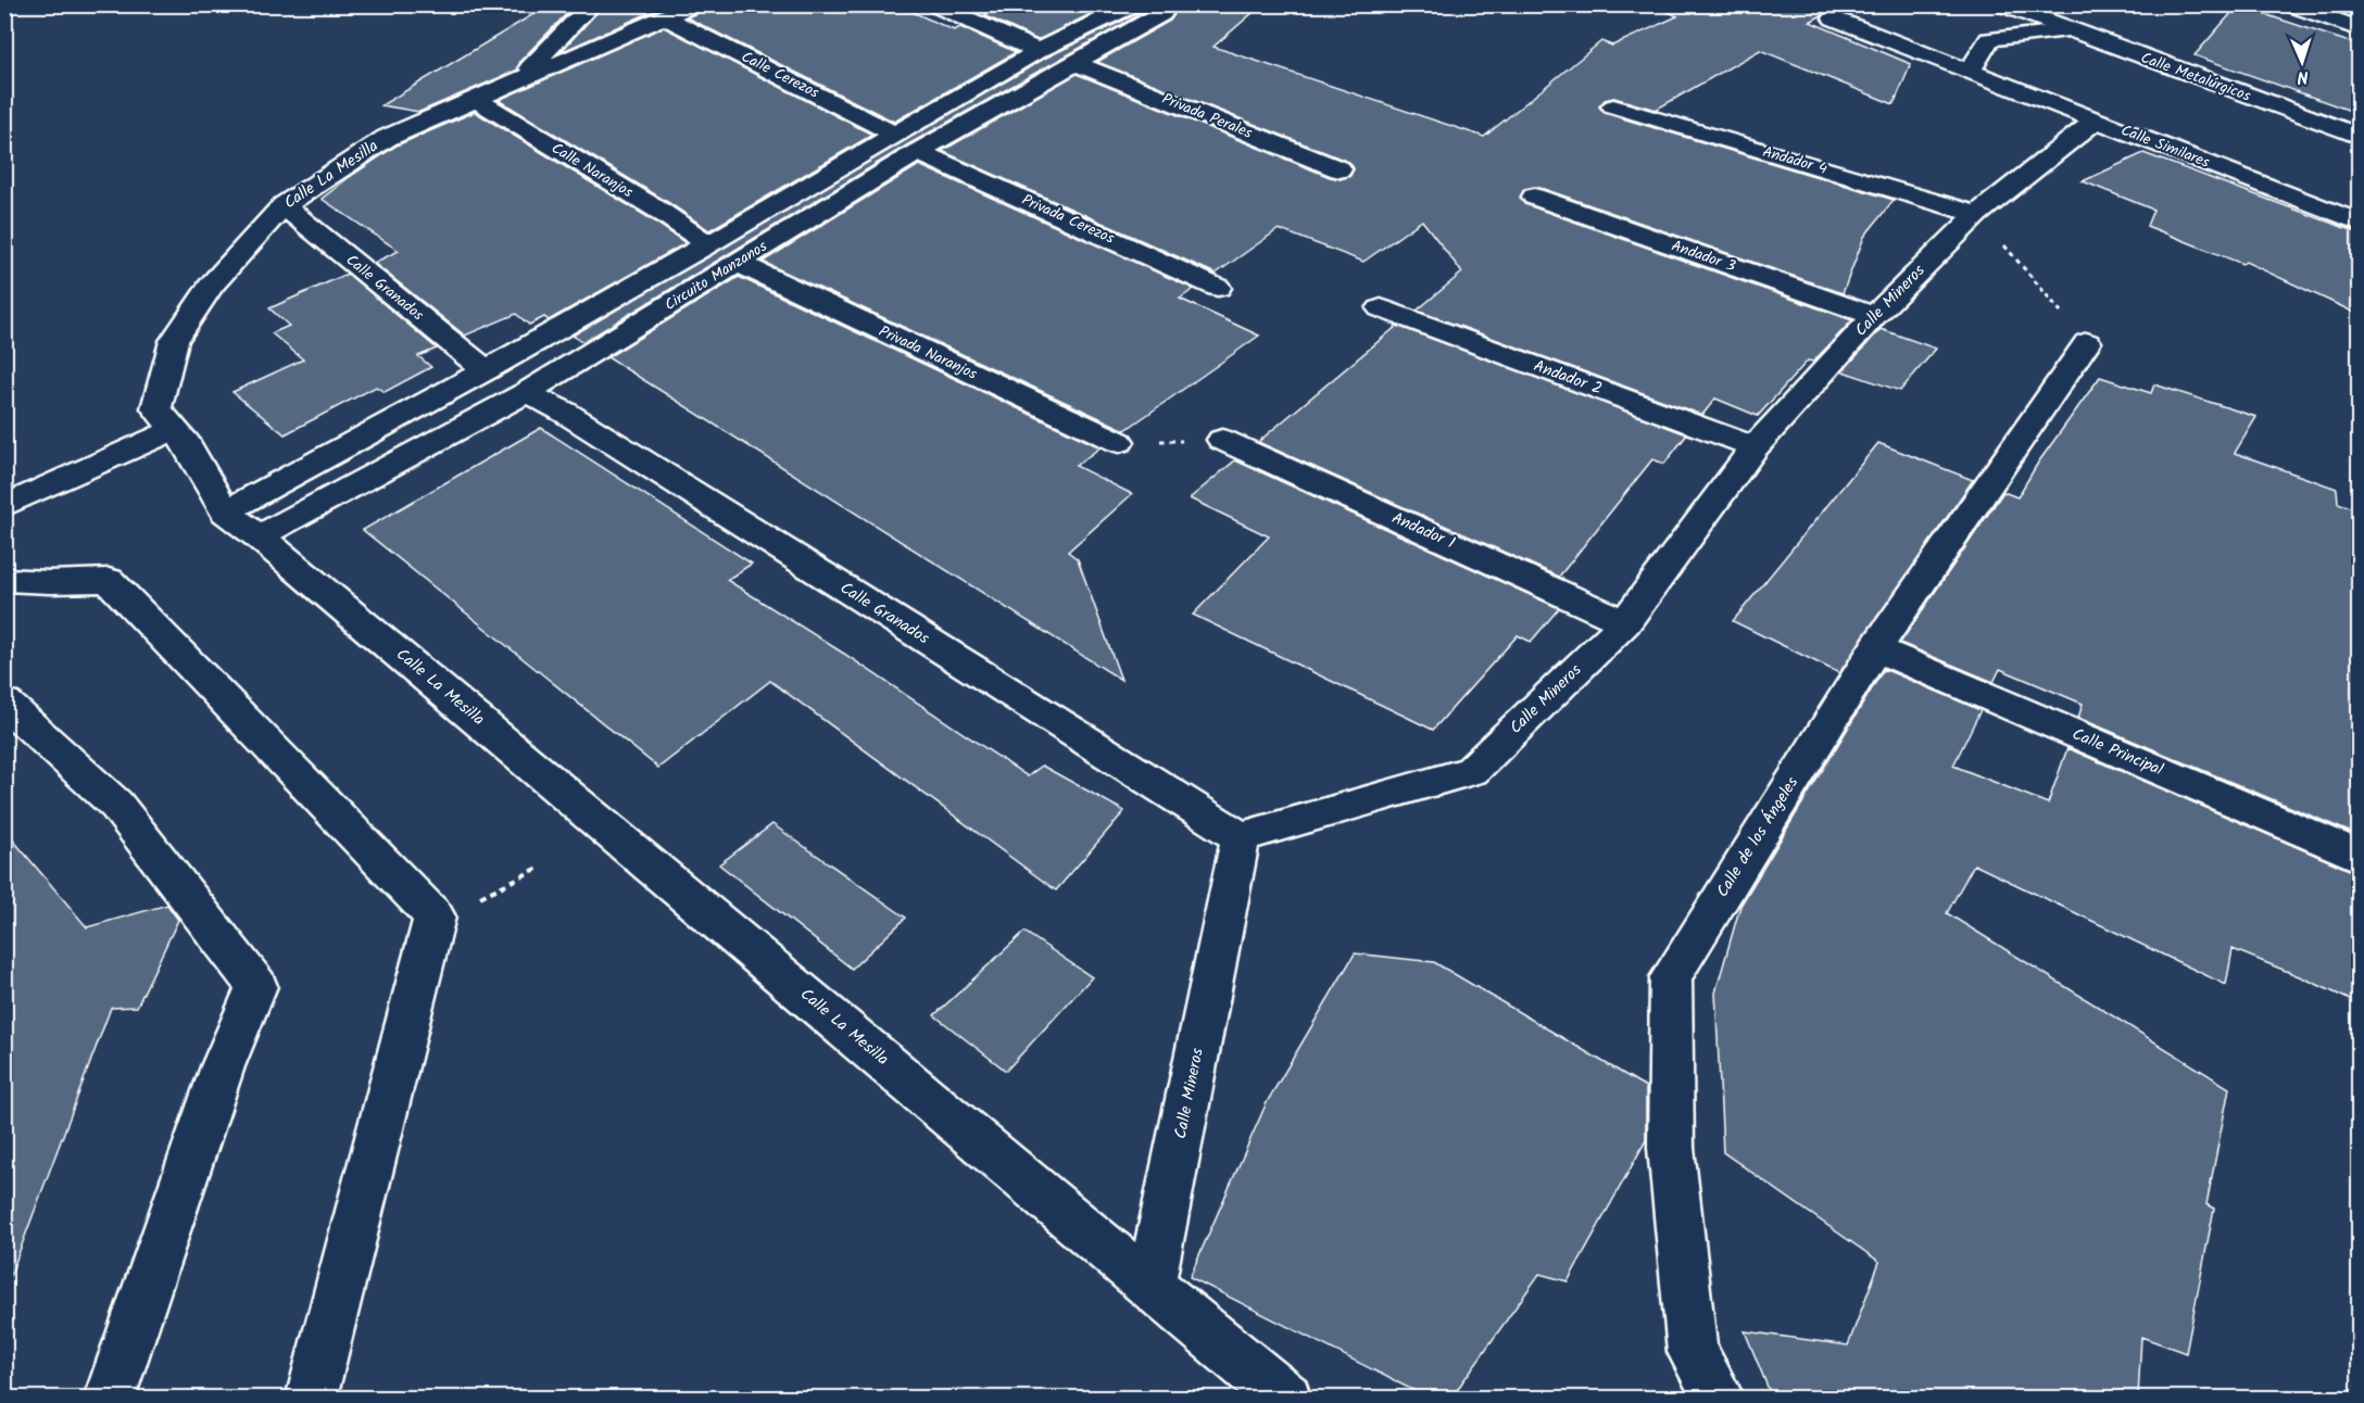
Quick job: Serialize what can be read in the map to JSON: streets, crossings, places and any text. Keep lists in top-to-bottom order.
{
  "streets": {
    "street": [
      "Calle Cerezos",
      "Calle Metalúrgicos",
      "Privada Perales",
      "Calle Similares",
      "Andador 4",
      "Calle Naranjos",
      "Calle La Mesilla",
      "Privada Cerezos",
      "Andador 3",
      "Circuito Manzanos",
      "Calle Granados",
      "Calle Mineros",
      "Privada Naranjos",
      "Andador 2",
      "Andador 1",
      "Calle Principal",
      "Calle de los Ángeles"
    ]
  },
  "crossings": [
    ["Calle Cerezos", "Calle La Mesilla"],
    ["Calle Cerezos", "Circuito Manzanos"],
    ["Privada Perales", "Circuito Manzanos"],
    ["Calle Similares", "Calle Mineros"],
    ["Andador 4", "Calle Mineros"],
    ["Calle Naranjos", "Calle La Mesilla"],
    ["Calle Naranjos", "Circuito Manzanos"],
    ["Calle La Mesilla", "Circuito Manzanos"],
    ["Calle La Mesilla", "Calle Granados"],
    ["Calle La Mesilla", "Calle Mineros"],
    ["Privada Cerezos", "Circuito Manzanos"],
    ["Andador 3", "Calle Mineros"],
    ["Circuito Manzanos", "Calle Granados"],
    ["Circuito Manzanos", "Privada Naranjos"],
    ["Calle Granados", "Calle Mineros"],
    ["Calle Mineros", "Andador 2"],
    ["Calle Mineros", "Andador 1"],
    ["Calle Principal", "Calle de los Ángeles"]
  ],
  "north": "bottom"
}
